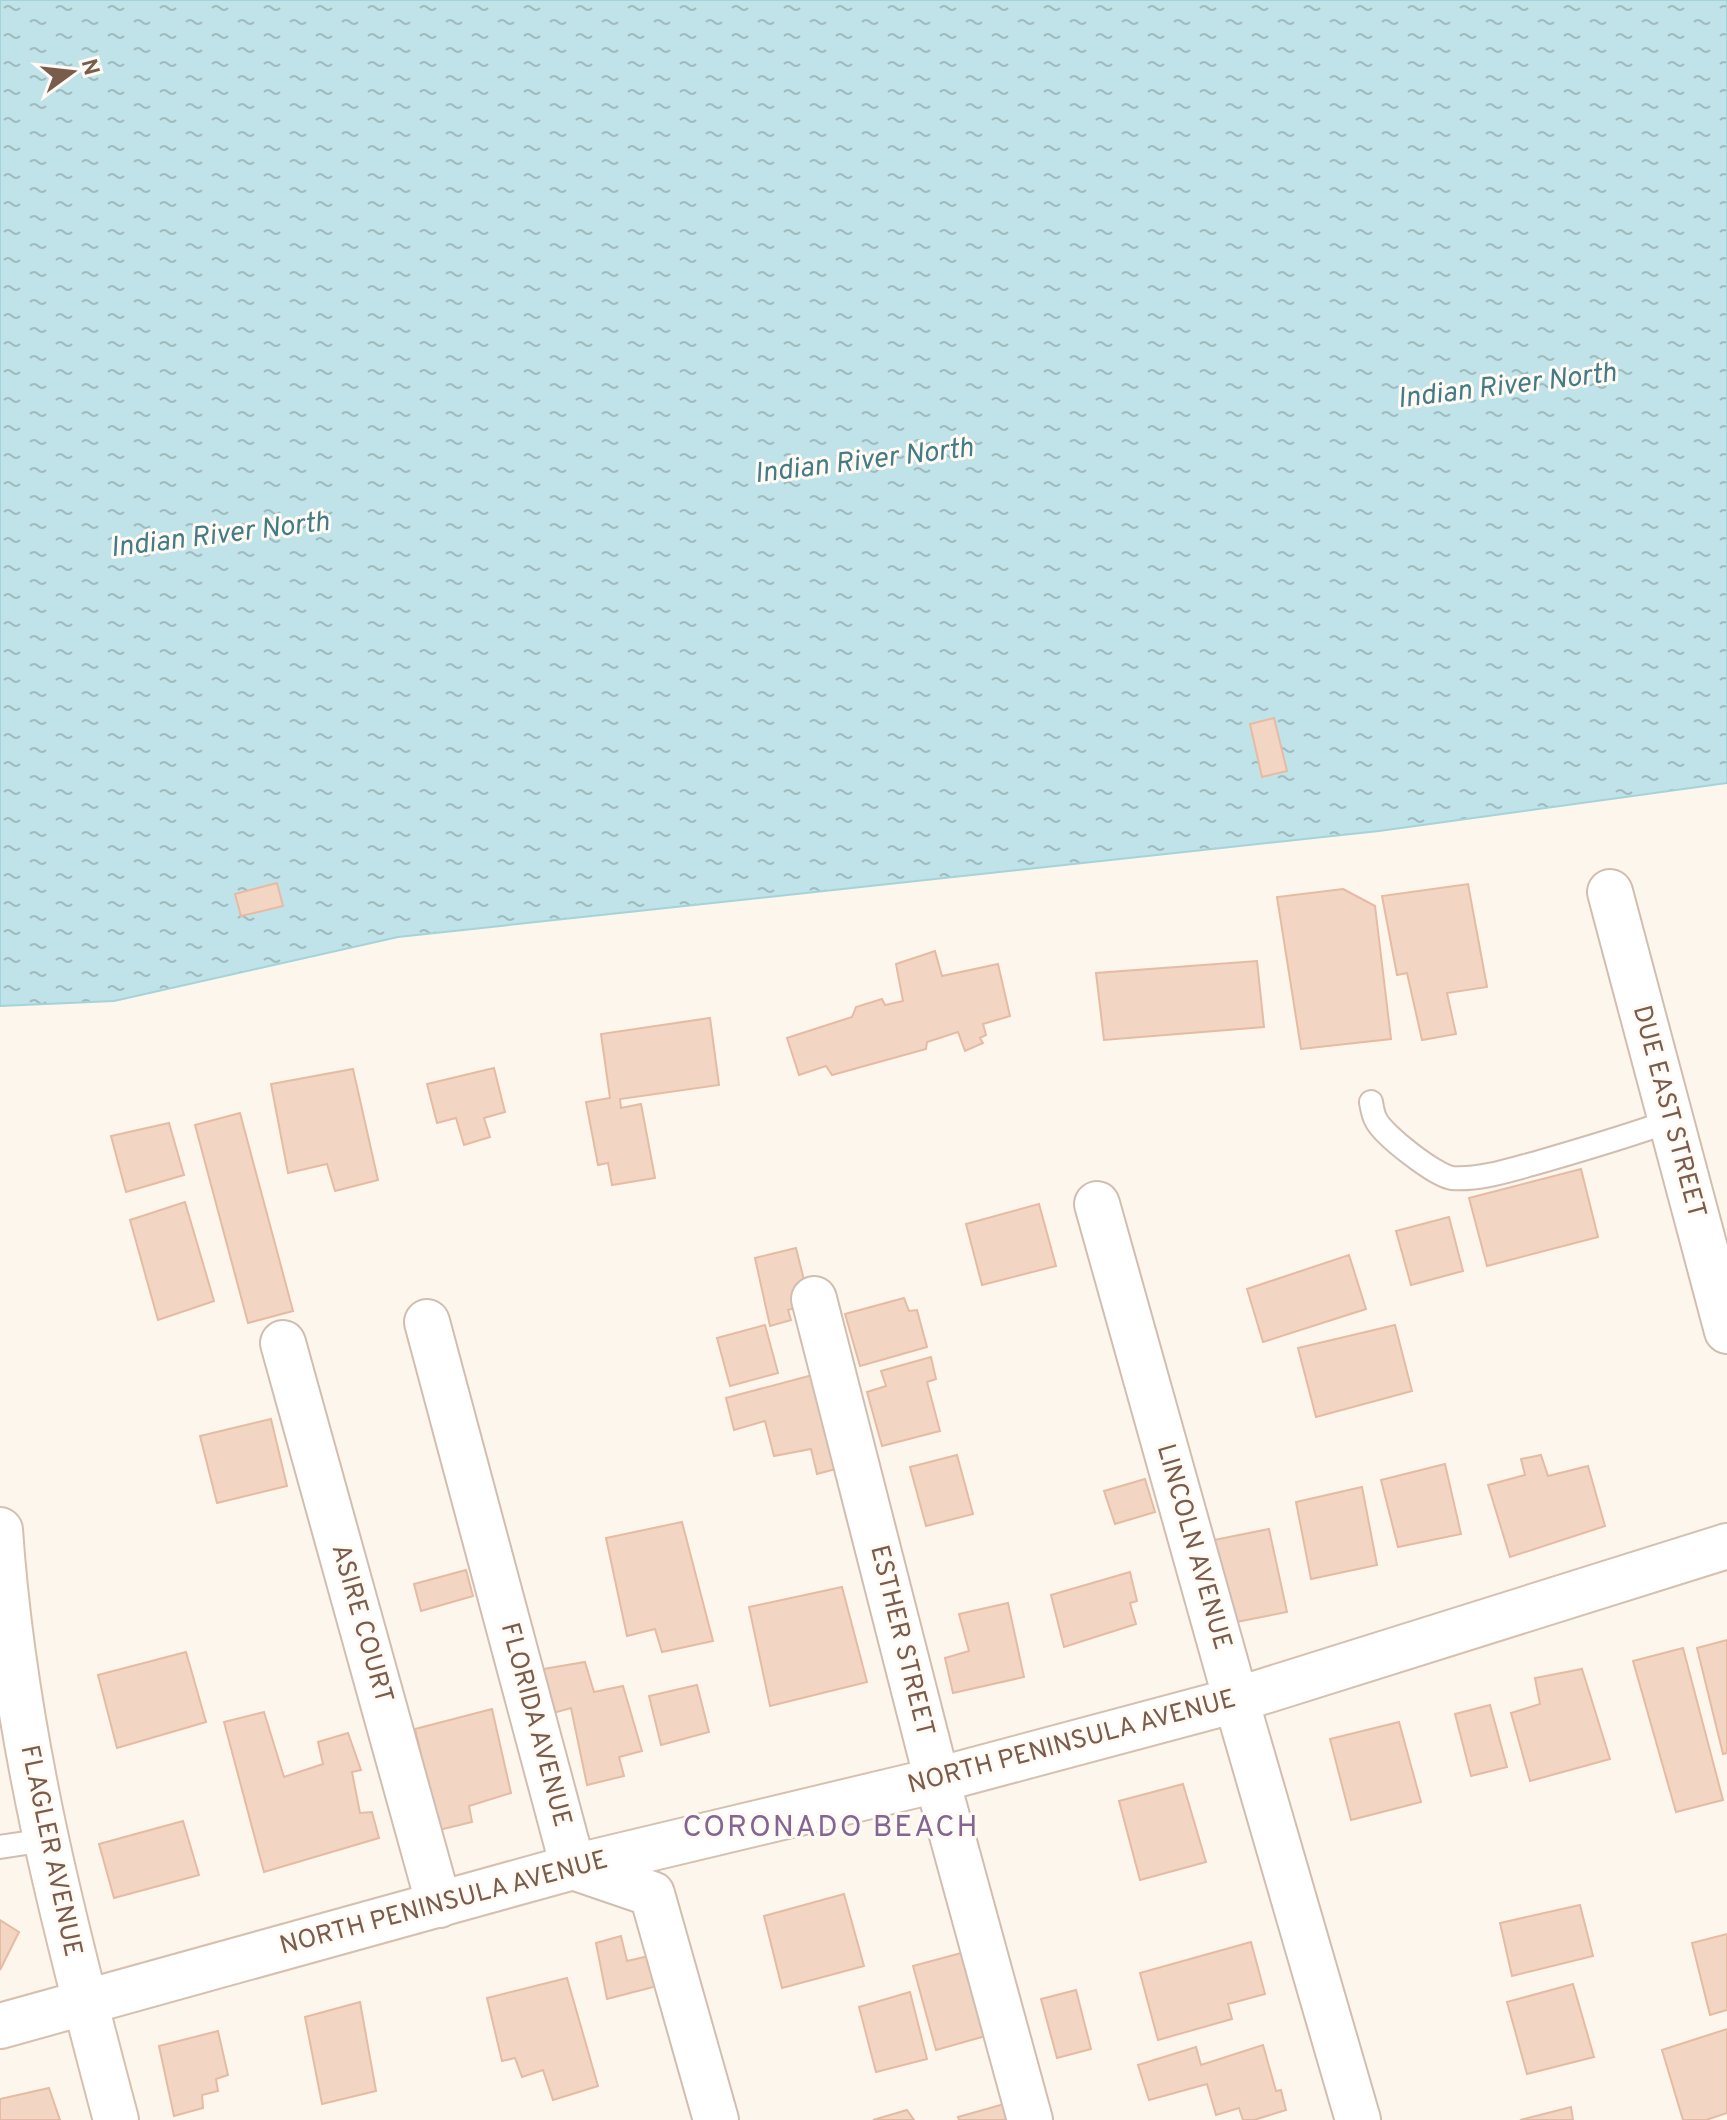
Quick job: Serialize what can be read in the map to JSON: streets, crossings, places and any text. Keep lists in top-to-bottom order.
{
  "streets": {
    "street": [
      "DUE EAST STREET",
      "LINCOLN AVENUE",
      "ASIRE COURT",
      "ESTHER STREET",
      "FLORIDA AVENUE",
      "NORTH PENINSULA AVENUE",
      "FLAGLER AVENUE"
    ]
  },
  "crossings": [
    ["LINCOLN AVENUE", "NORTH PENINSULA AVENUE"],
    ["ASIRE COURT", "NORTH PENINSULA AVENUE"],
    ["ESTHER STREET", "NORTH PENINSULA AVENUE"],
    ["FLORIDA AVENUE", "NORTH PENINSULA AVENUE"],
    ["NORTH PENINSULA AVENUE", "FLAGLER AVENUE"]
  ],
  "districts": ["CORONADO BEACH"],
  "water": ["Indian River North"],
  "north": "right"
}
